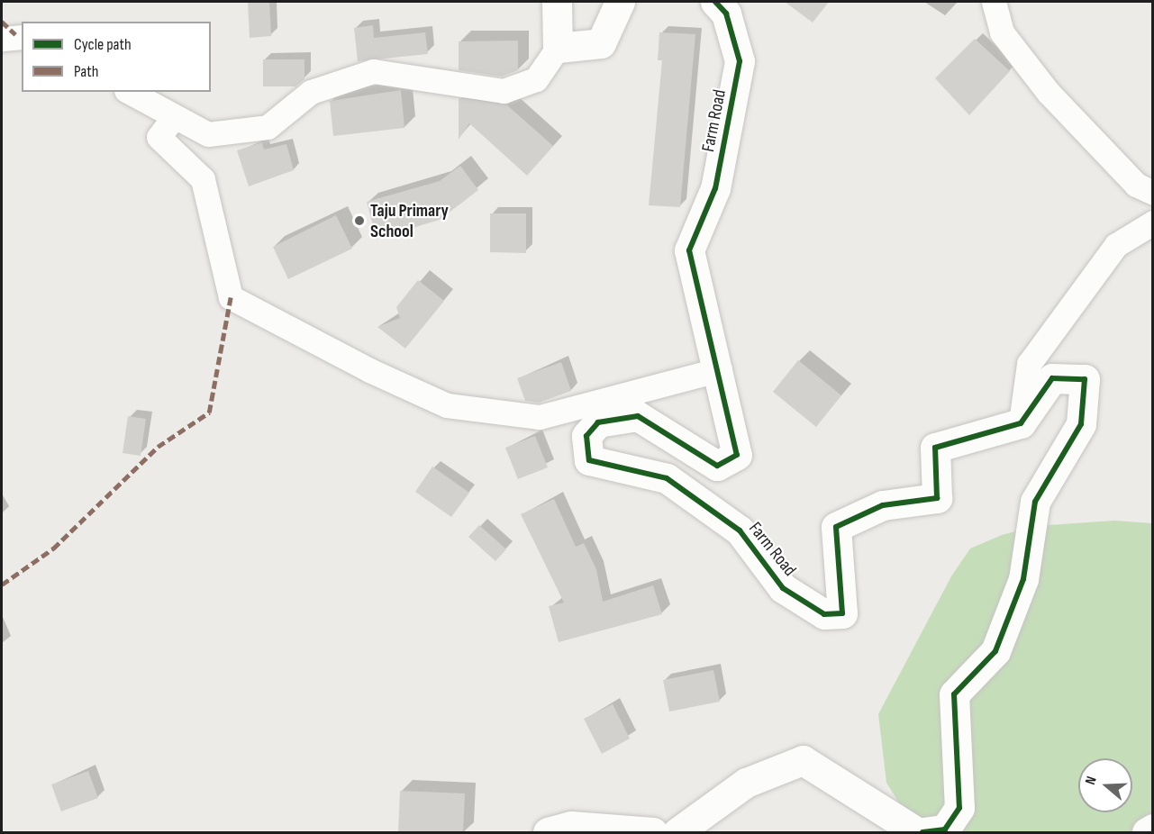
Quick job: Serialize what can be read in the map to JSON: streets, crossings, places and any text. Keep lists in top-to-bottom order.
{
  "streets": {
    "street": ["Farm Road"]
  },
  "places": ["Taju Primary School"],
  "legend": ["Cycle path", "Path"],
  "north": "left"
}
